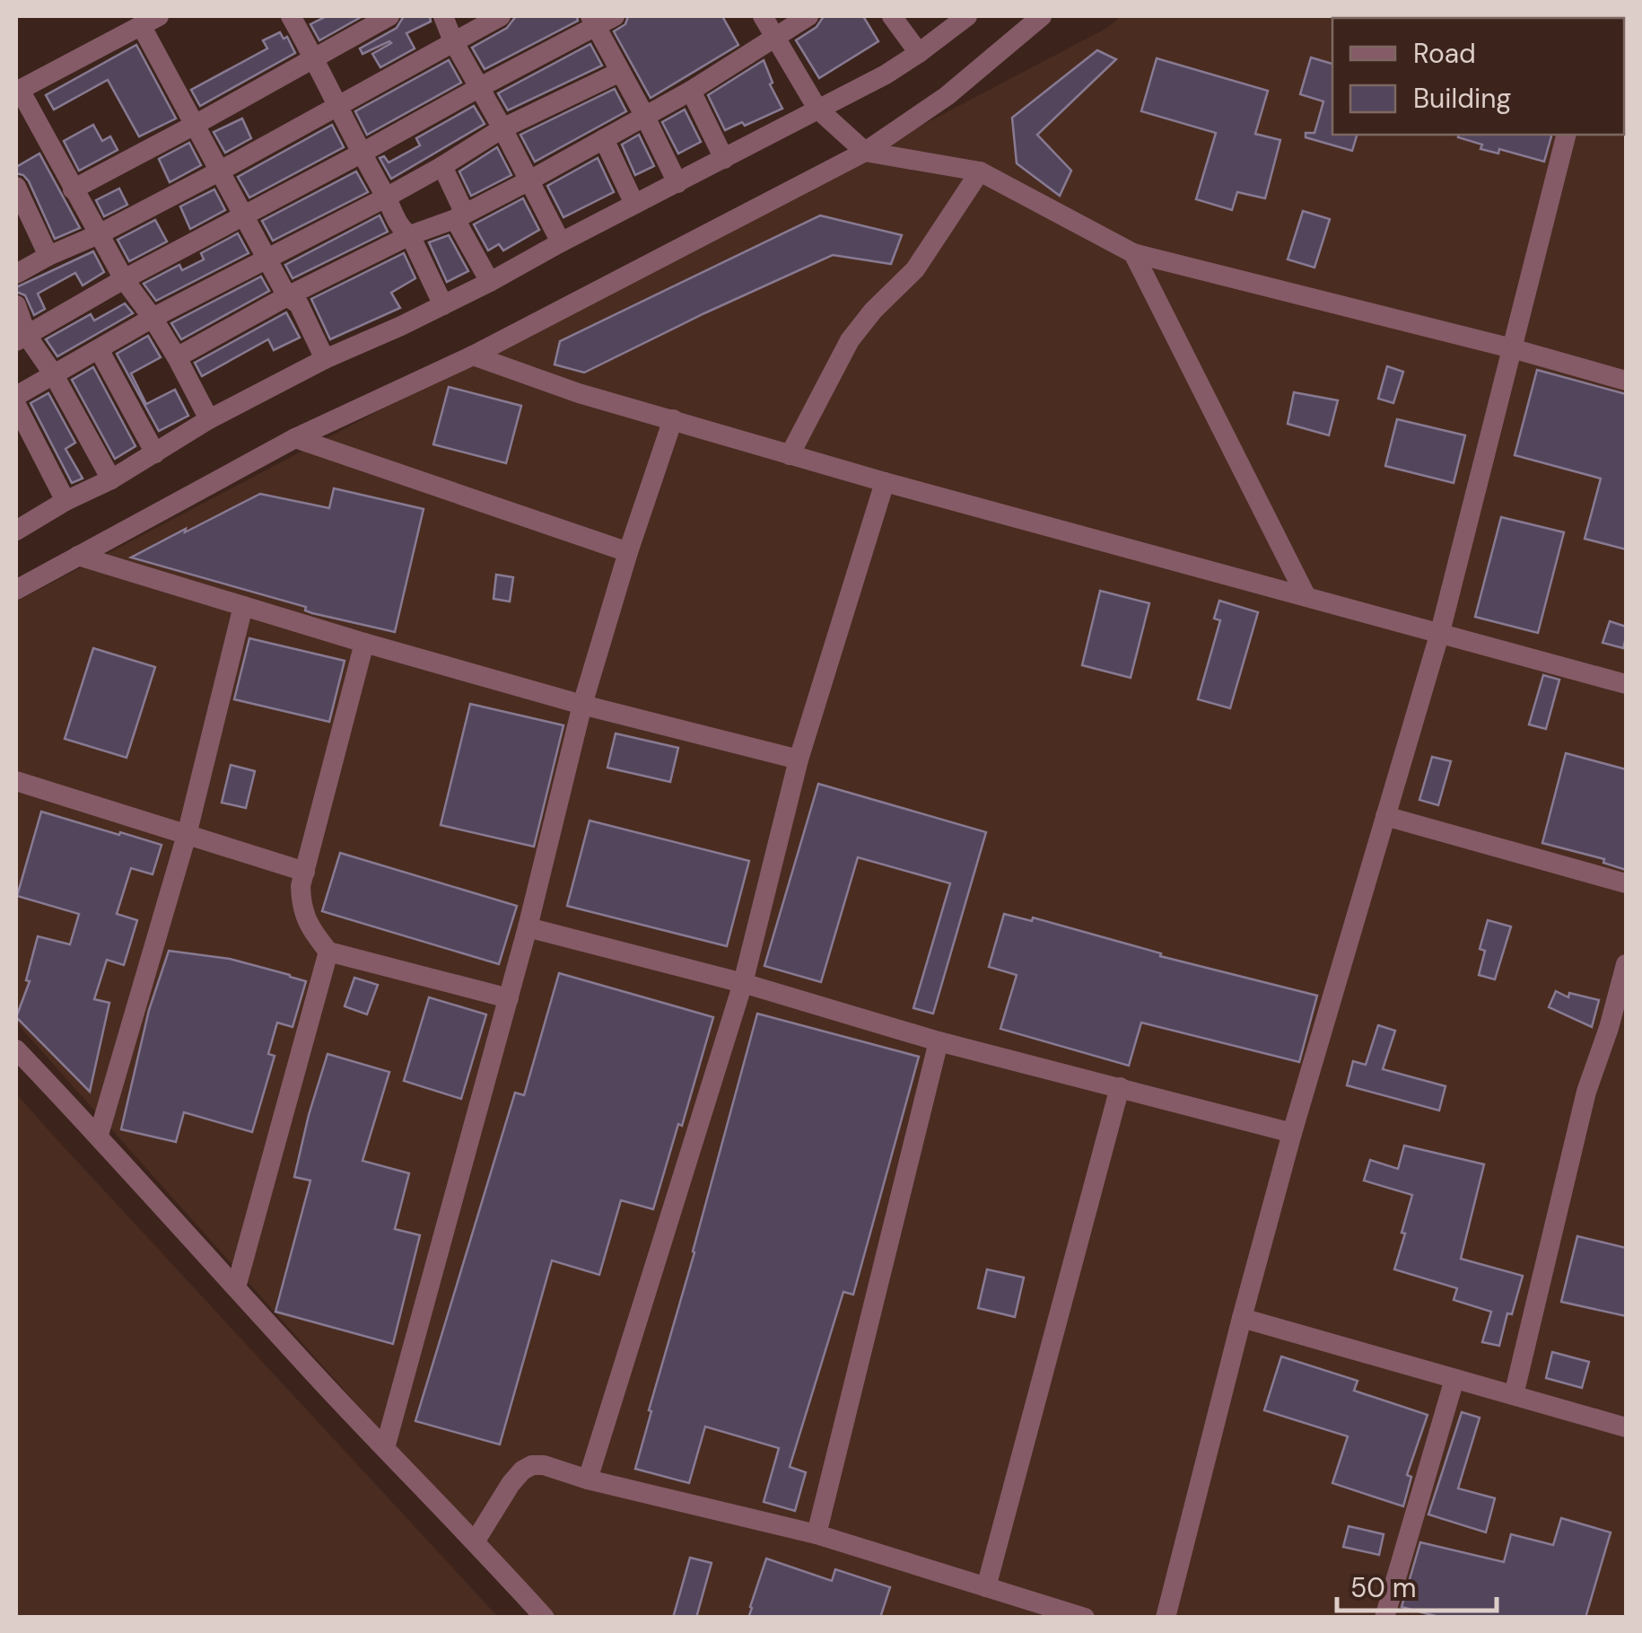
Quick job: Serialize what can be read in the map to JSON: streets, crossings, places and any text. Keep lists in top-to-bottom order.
{
  "legend": ["Road", "Building"],
  "scale_bar": "50 m"
}
